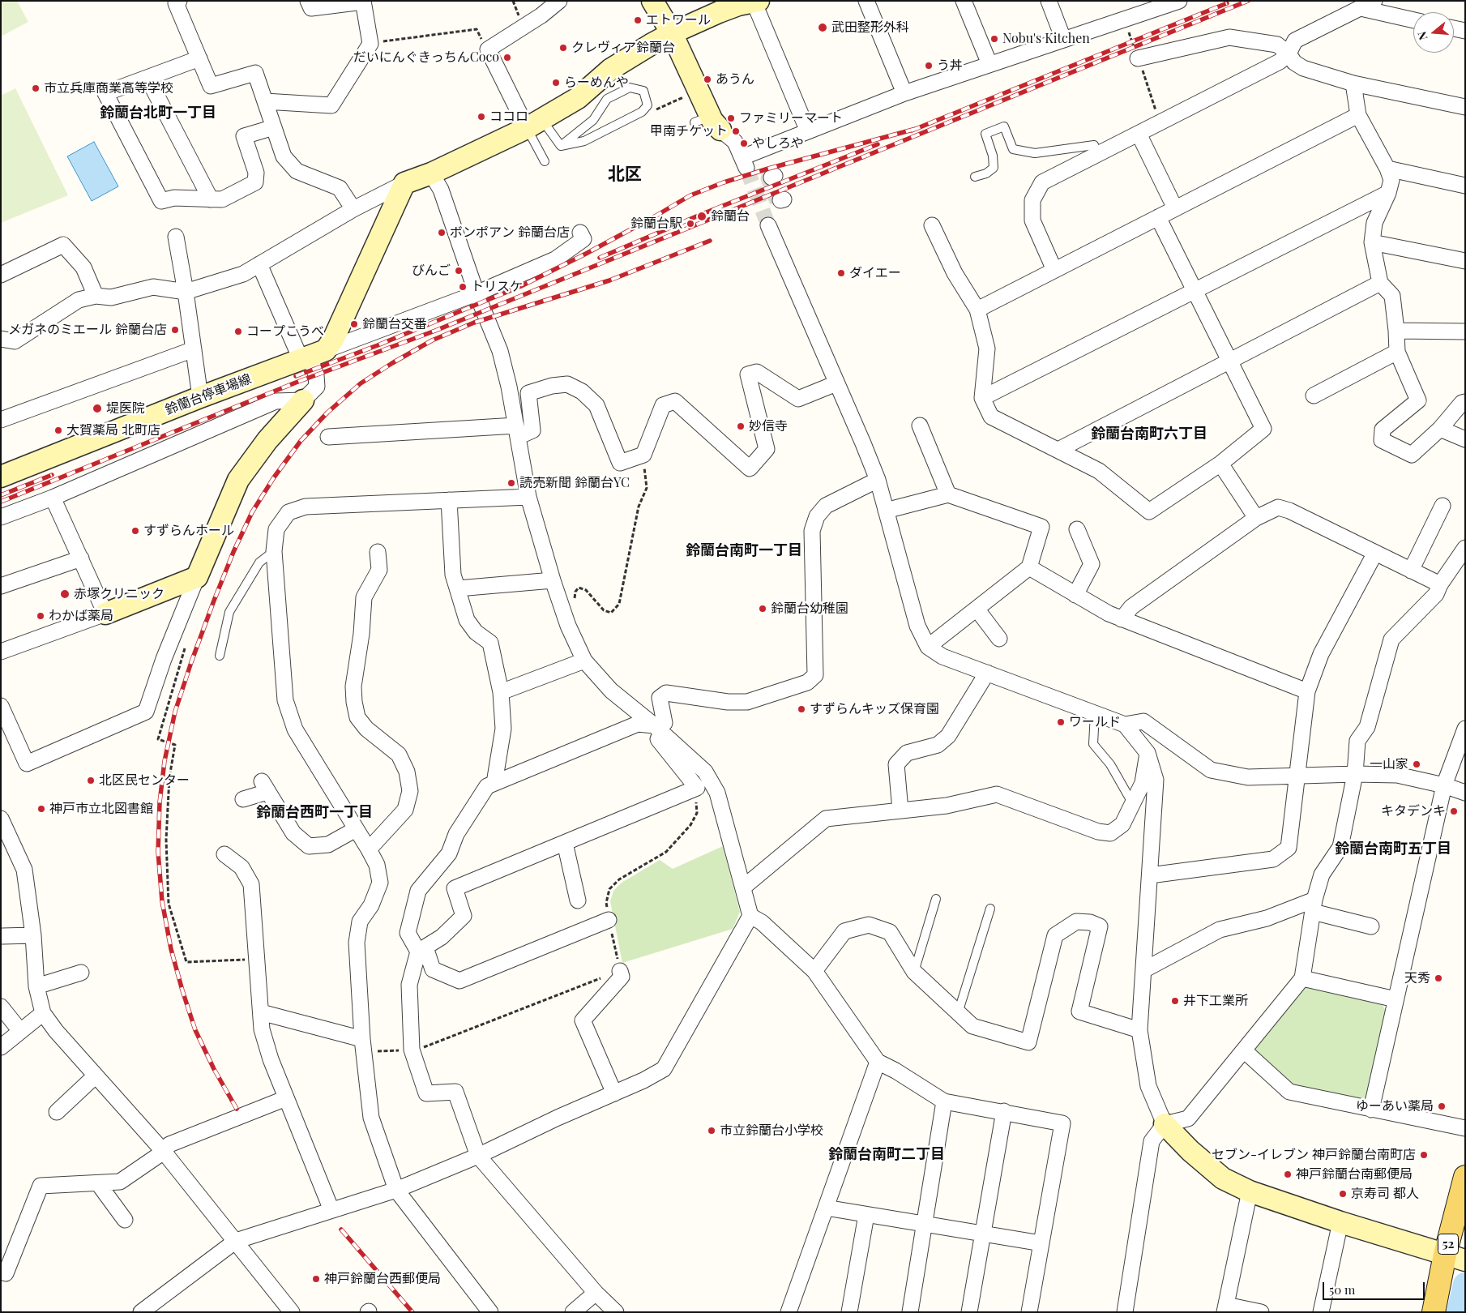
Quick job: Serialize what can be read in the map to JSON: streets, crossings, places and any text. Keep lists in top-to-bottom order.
{
  "streets": {
    "main road": ["52"],
    "street": ["鈴蘭台停車場線"]
  },
  "districts": [
    "鈴蘭台北町一丁目",
    "北区",
    "鈴蘭台南町六丁目",
    "鈴蘭台南町一丁目",
    "鈴蘭台西町一丁目",
    "鈴蘭台南町五丁目",
    "鈴蘭台南町二丁目"
  ],
  "places": [
    "エトワール",
    "武田整形外科",
    "Nobu's Kitchen",
    "クレヴィア鈴蘭台",
    "だいにんぐきっちんCoco",
    "う丼",
    "あうん",
    "らーめんや",
    "市立兵庫商業高等学校",
    "ココロ",
    "ファミリーマート",
    "甲南チケット",
    "やしろや",
    "鈴蘭台",
    "鈴蘭台駅",
    "ボンポアン 鈴蘭台店",
    "びんご",
    "ダイエー",
    "トリスケ",
    "鈴蘭台交番",
    "メガネのミエール 鈴蘭台店",
    "コープこうべ",
    "堤医院",
    "妙信寺",
    "大賀薬局 北町店",
    "読売新聞 鈴蘭台YC",
    "すずらんホール",
    "赤塚クリニック",
    "鈴蘭台幼稚園",
    "わかば薬局",
    "すずらんキッズ保育園",
    "ワールド",
    "一山家",
    "北区民センター",
    "神戸市立北図書館",
    "キタデンキ",
    "天秀",
    "井下工業所",
    "ゆーあい薬局",
    "市立鈴蘭台小学校",
    "セブン-イレブン 神戸鈴蘭台南町店",
    "神戸鈴蘭台南郵便局",
    "京寿司 都人",
    "神戸鈴蘭台西郵便局"
  ],
  "scale_bar": "50 m",
  "north": "left"
}
